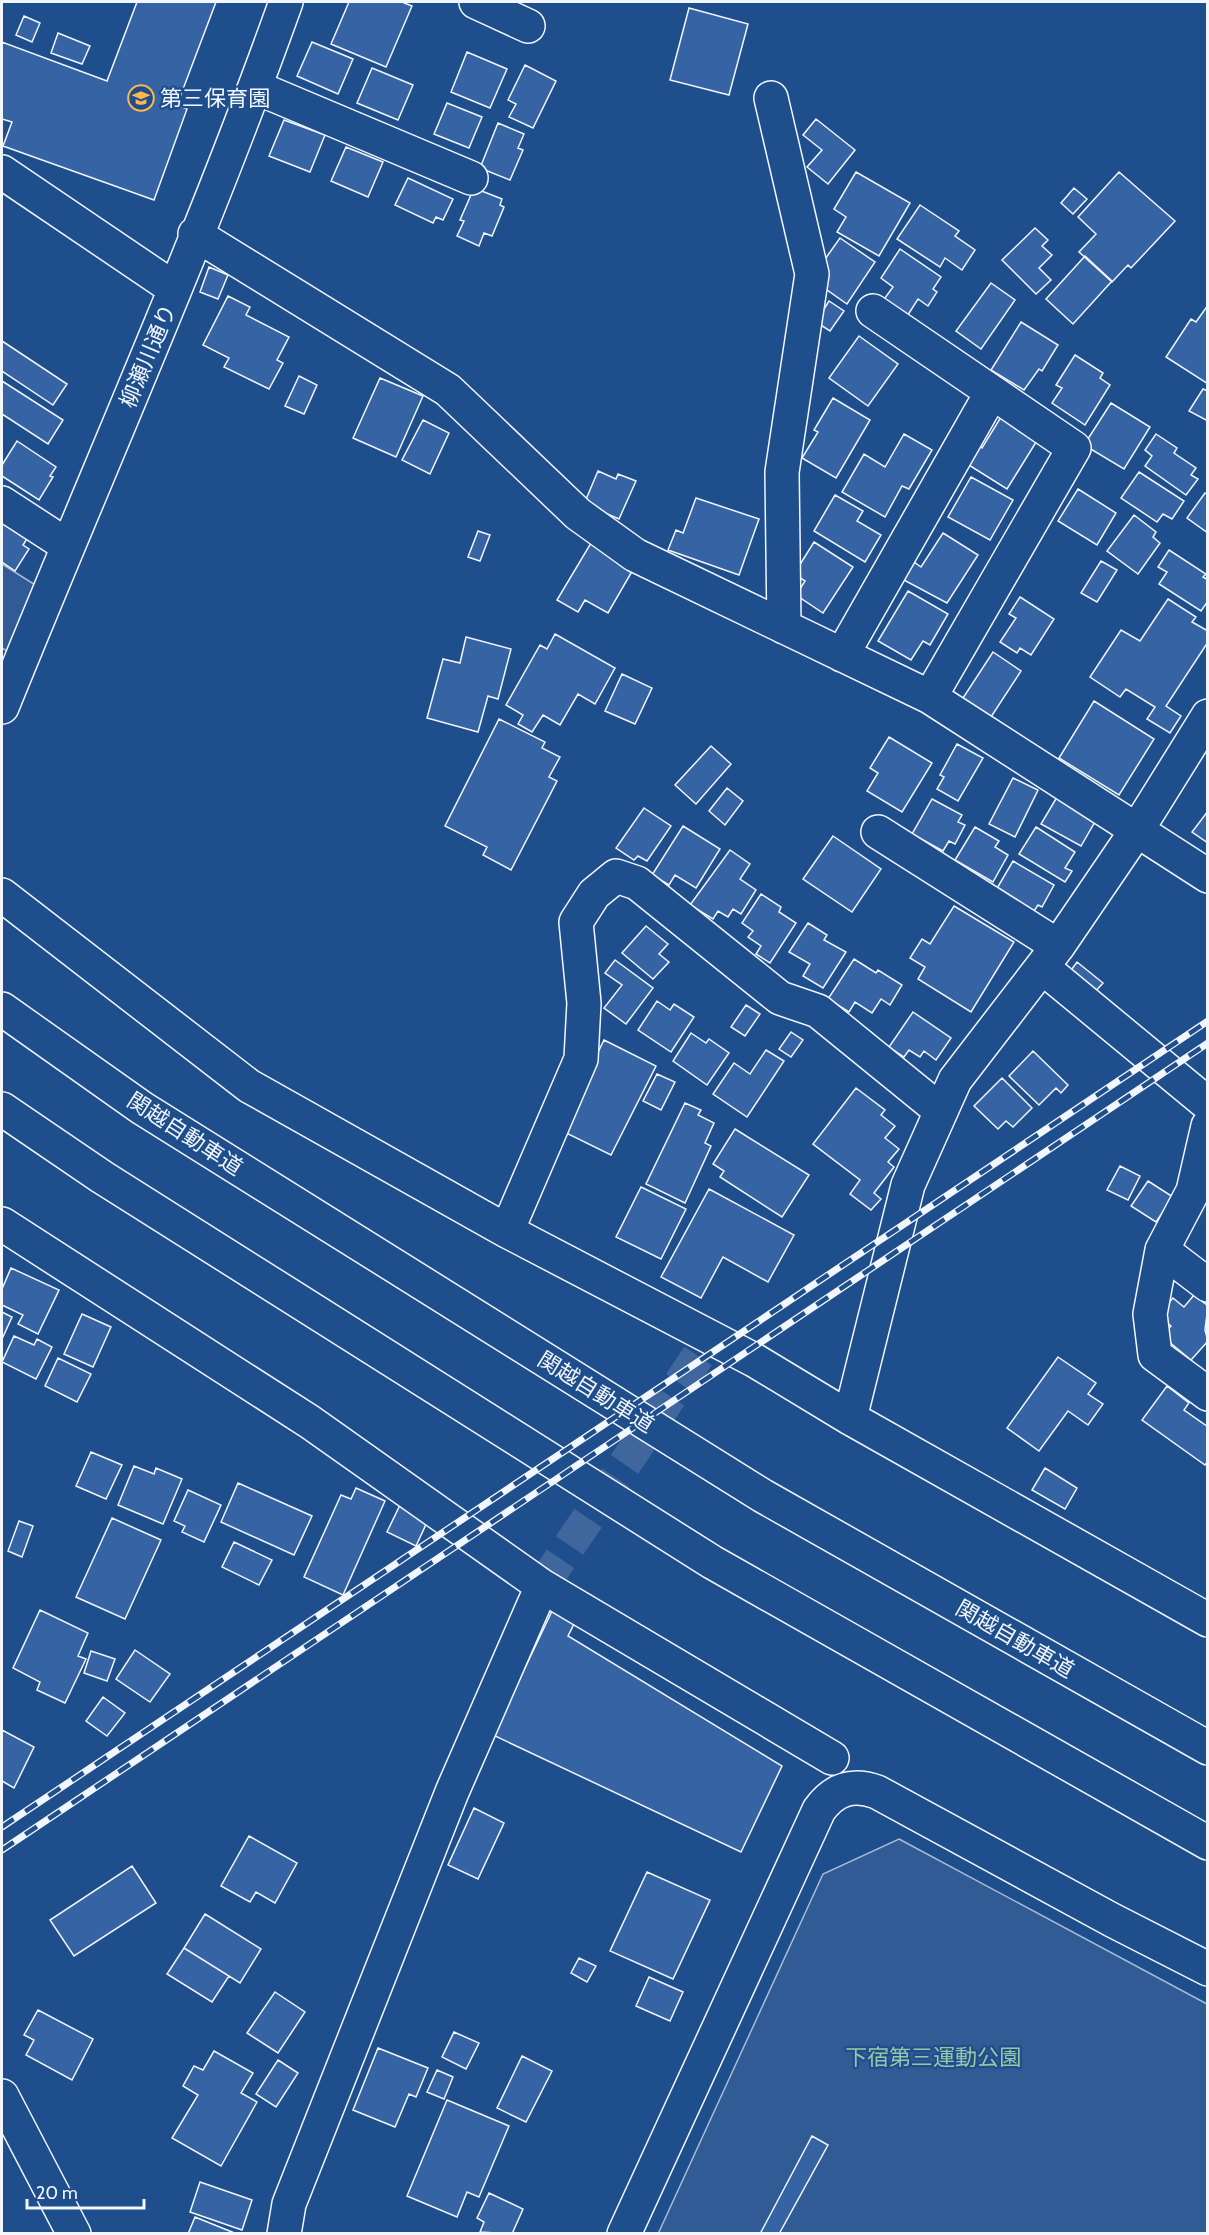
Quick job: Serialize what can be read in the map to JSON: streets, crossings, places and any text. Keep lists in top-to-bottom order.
{
  "streets": {
    "main road": ["柳瀬川通り", "関越自動車道"]
  },
  "parks": ["下宿第三運動公園"],
  "places": {
    "school or university": ["第三保育園"]
  },
  "scale_bar": "20 m"
}
